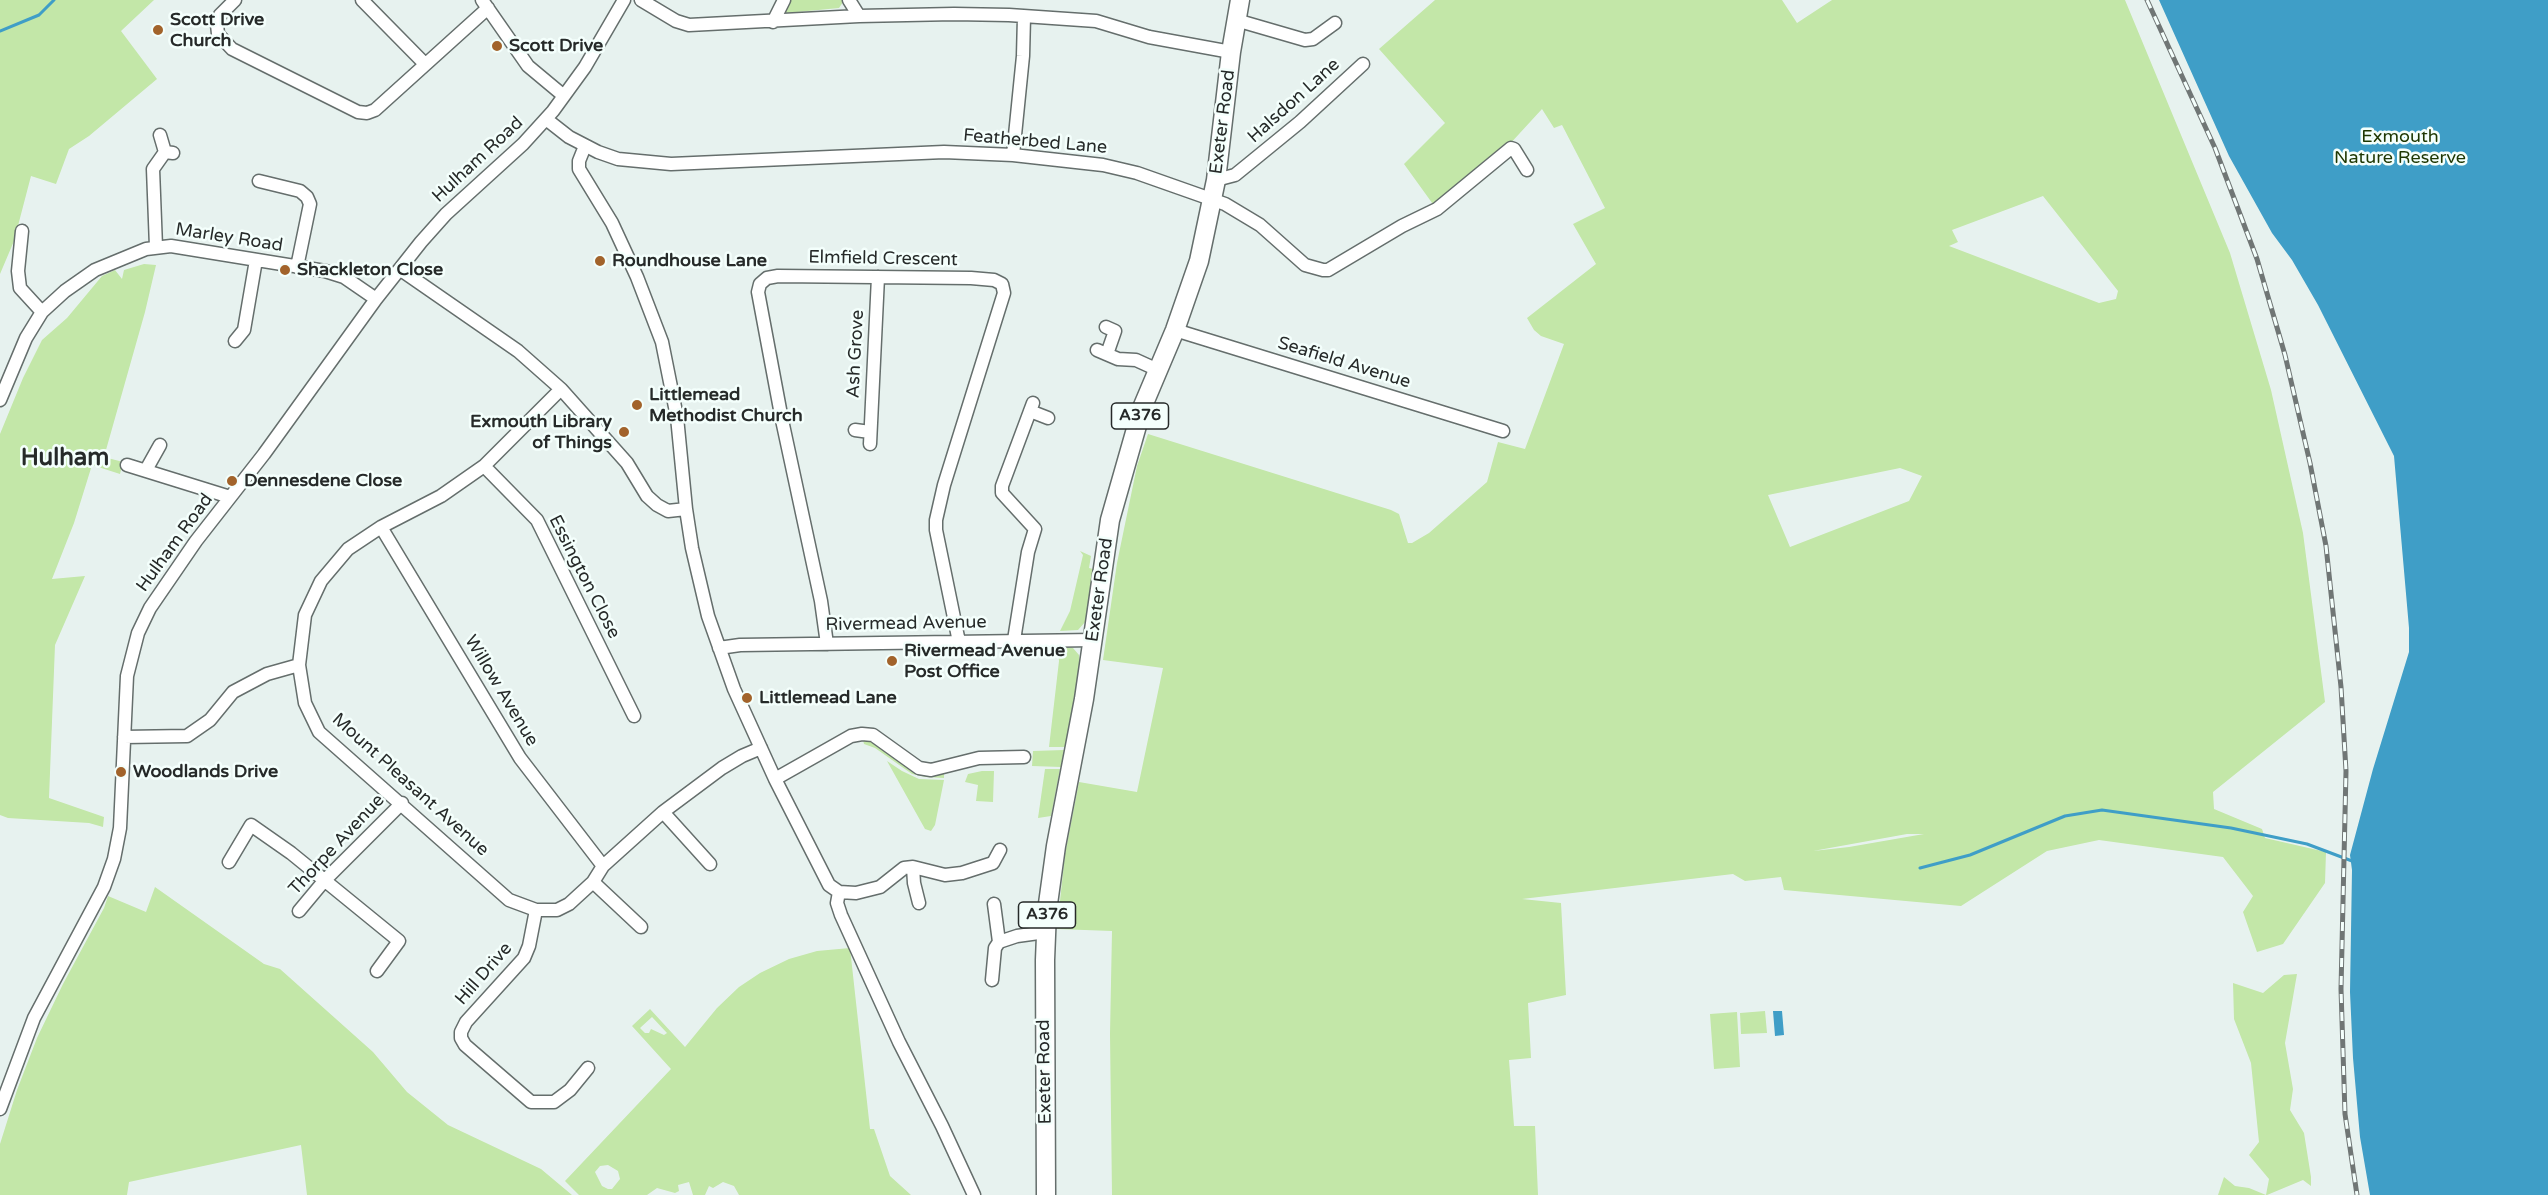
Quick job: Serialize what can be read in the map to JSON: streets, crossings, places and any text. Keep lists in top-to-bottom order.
{
  "streets": {
    "highway": ["Exeter Road", "A376"],
    "street": [
      "Halsdon Lane",
      "Featherbed Lane",
      "Hulham Road",
      "Marley Road",
      "Elmfield Crescent",
      "Ash Grove",
      "Seafield Avenue",
      "Essington Close",
      "Rivermead Avenue",
      "Willow Avenue",
      "Mount Pleasant Avenue",
      "Thorpe Avenue",
      "Hill Drive"
    ]
  },
  "crossings": [
    ["Halsdon Lane", "Exeter Road"],
    ["Exeter Road", "Featherbed Lane"],
    ["Exeter Road", "Seafield Avenue"],
    ["Exeter Road", "Rivermead Avenue"],
    ["Featherbed Lane", "Hulham Road"],
    ["Hulham Road", "Marley Road"],
    ["Elmfield Crescent", "Ash Grove"],
    ["Elmfield Crescent", "Rivermead Avenue"],
    ["Essington Close", "Mount Pleasant Avenue"],
    ["Willow Avenue", "Mount Pleasant Avenue"],
    ["Mount Pleasant Avenue", "Thorpe Avenue"],
    ["Mount Pleasant Avenue", "Hill Drive"]
  ],
  "districts": ["Hulham"],
  "parks": ["Exmouth Nature Reserve"],
  "places": [
    "Scott Drive Church",
    "Scott Drive",
    "Roundhouse Lane",
    "Shackleton Close",
    "Littlemead Methodist Church",
    "Exmouth Library of Things",
    "Dennesdene Close",
    "Rivermead Avenue Post Office",
    "Littlemead Lane",
    "Woodlands Drive"
  ]
}
